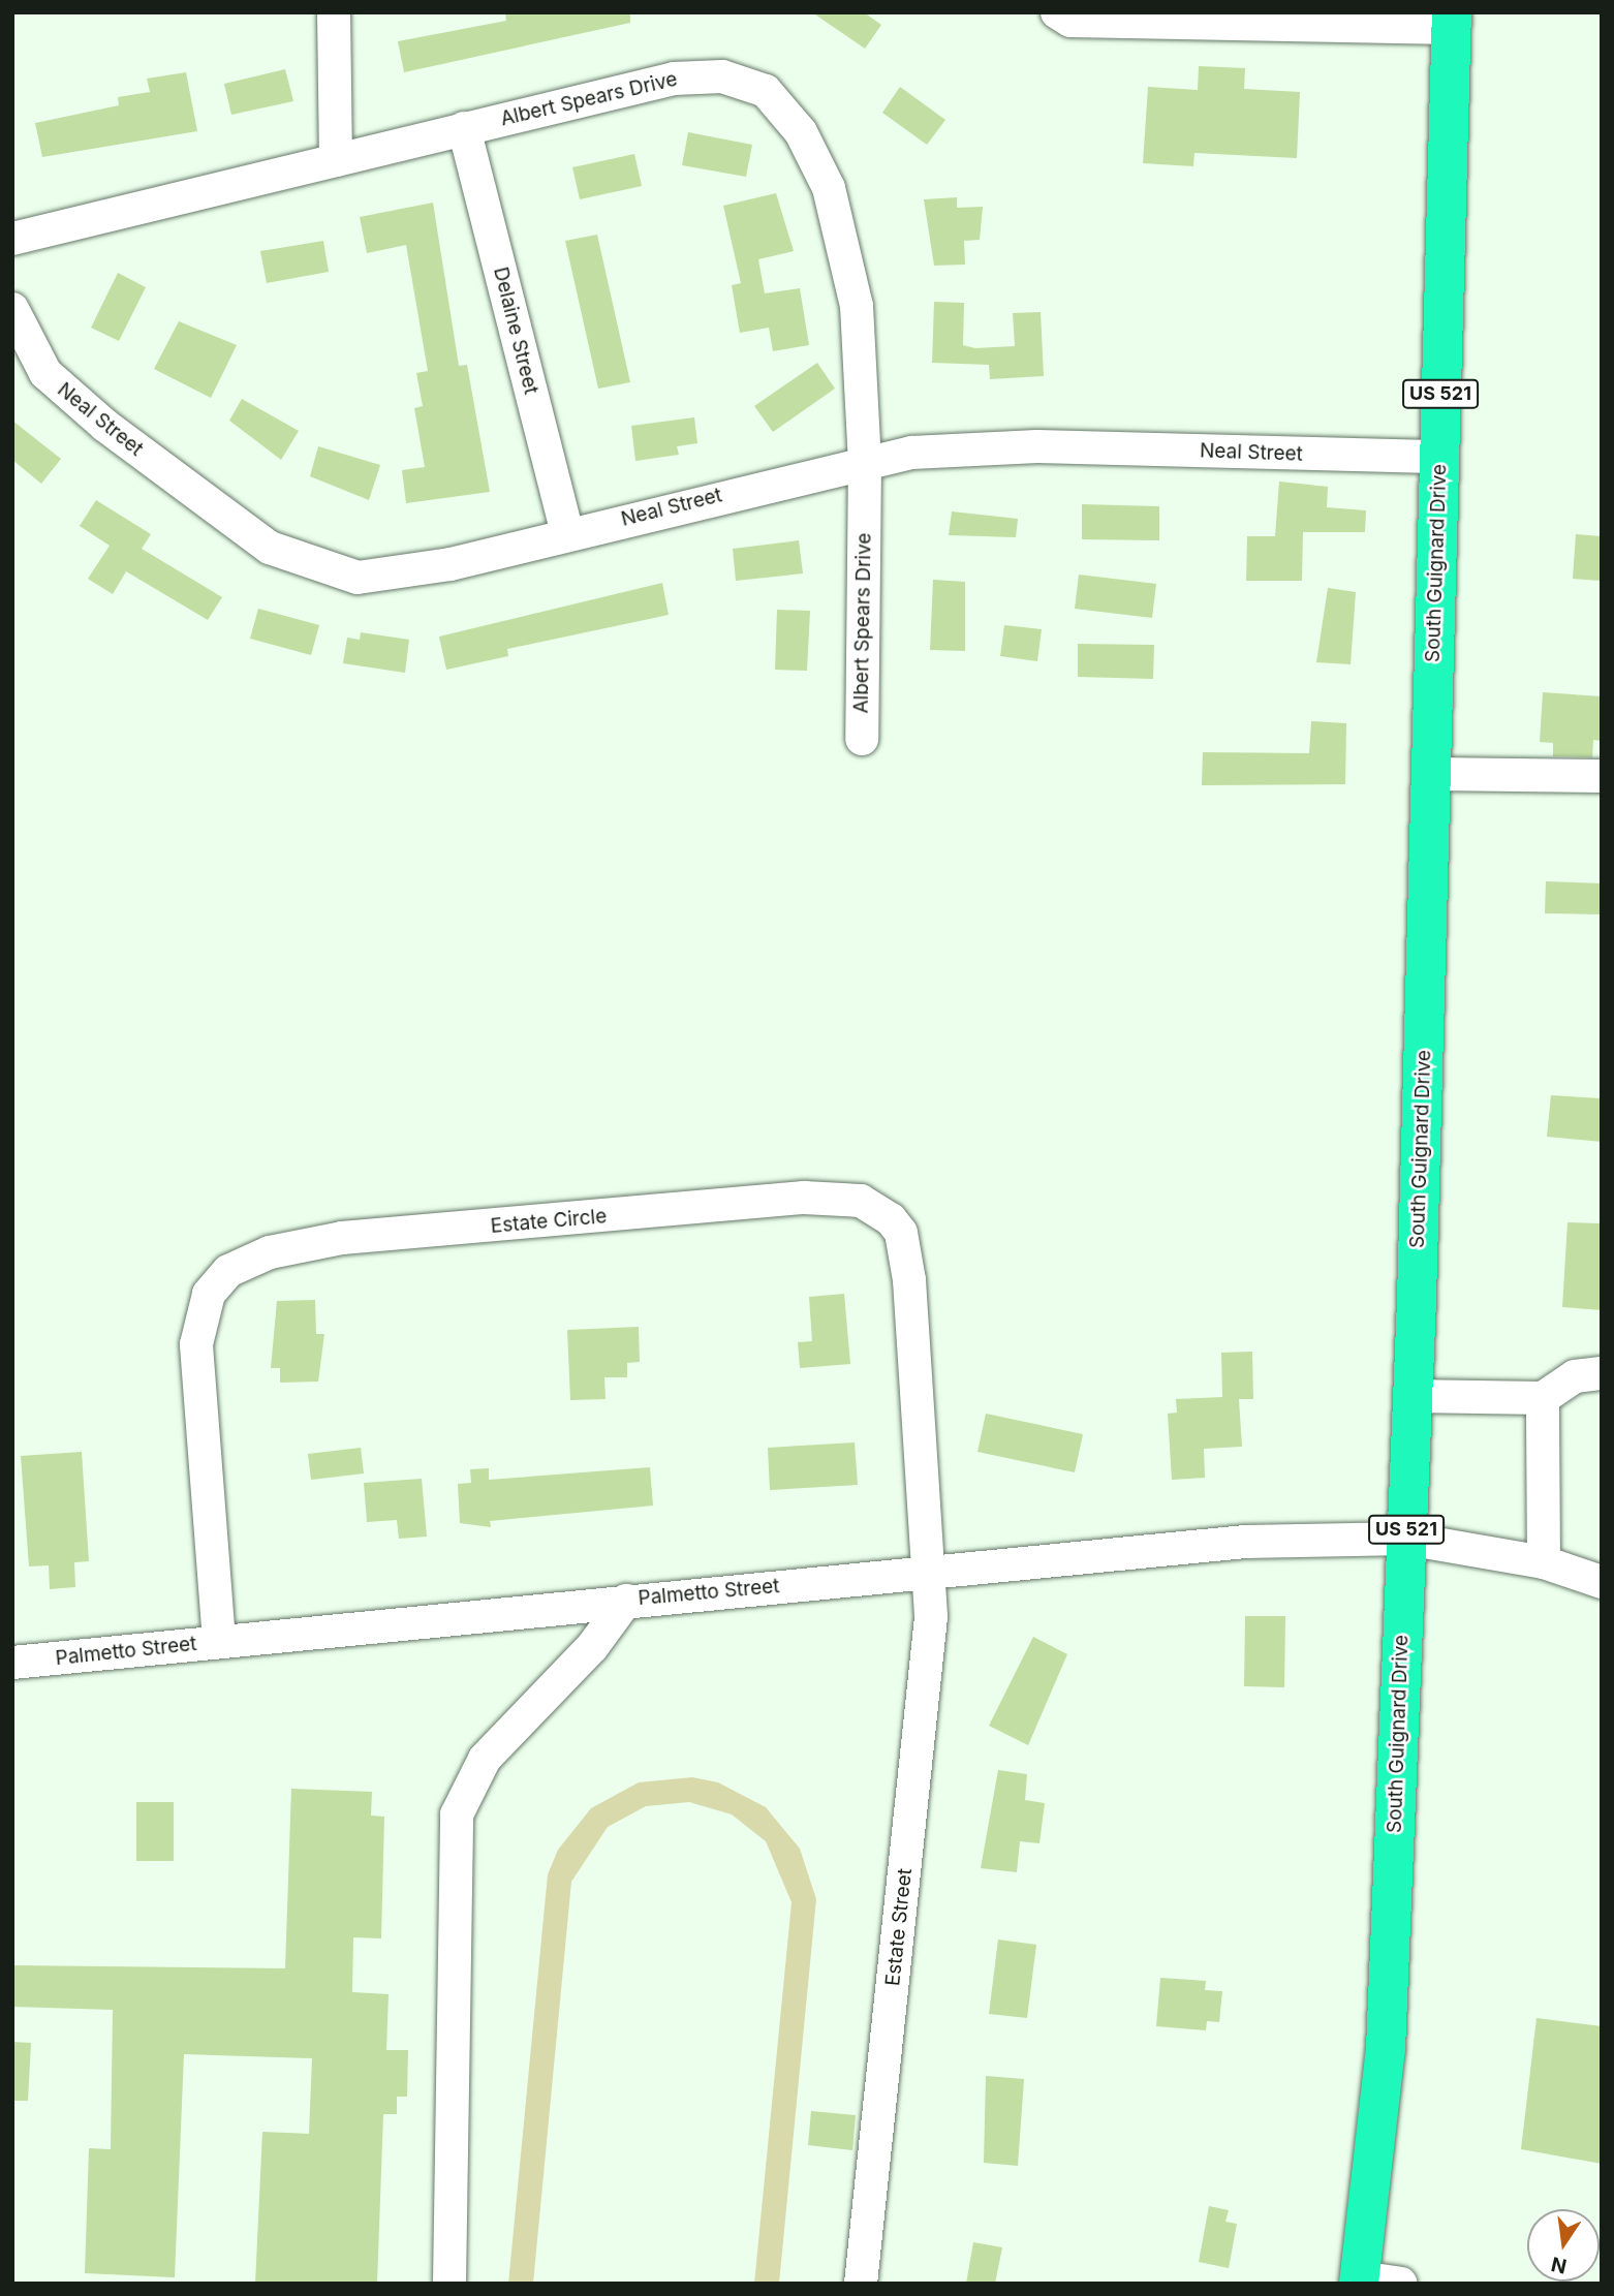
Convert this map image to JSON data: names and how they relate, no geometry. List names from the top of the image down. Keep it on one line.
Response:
{"streets":{"highway":["US 521","South Guignard Drive"],"street":["Albert Spears Drive","Delaine Street","Neal Street","Estate Circle","Palmetto Street","Estate Street"]},"crossings":[["Albert Spears Drive","Delaine Street"],["Albert Spears Drive","Neal Street"],["Delaine Street","Neal Street"],["Neal Street","South Guignard Drive"],["South Guignard Drive","Palmetto Street"],["Estate Circle","Palmetto Street"],["Estate Circle","Estate Street"],["Palmetto Street","Estate Street"]],"north":"bottom"}
